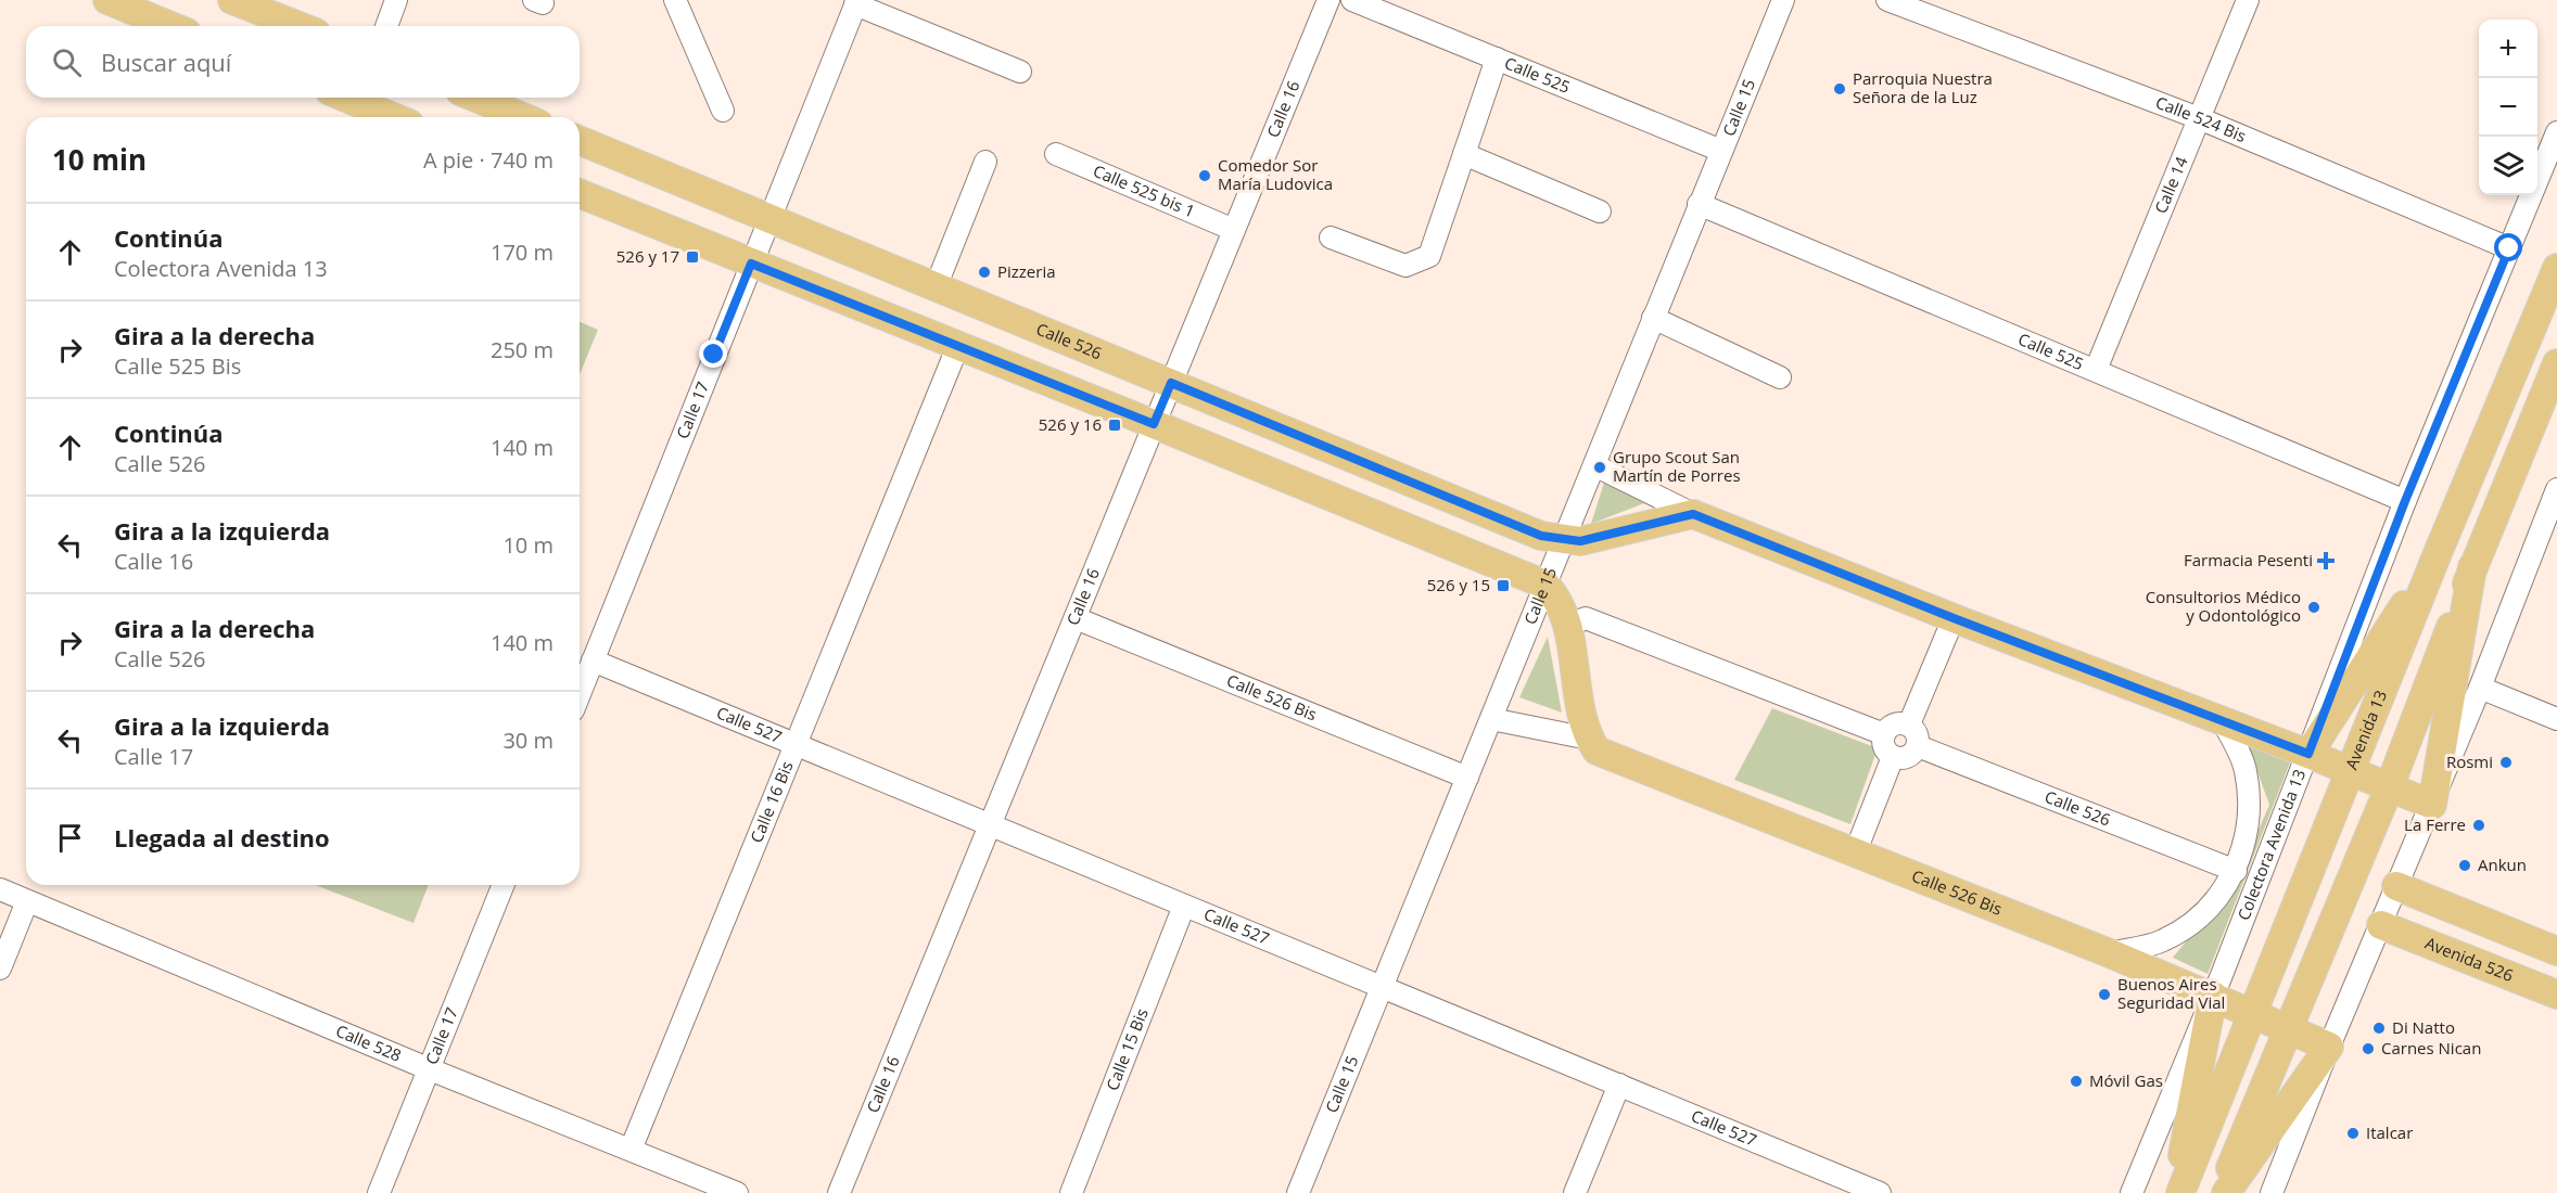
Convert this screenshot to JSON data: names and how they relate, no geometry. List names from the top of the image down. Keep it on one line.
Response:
{"streets":{"main road":["Calle 526","Calle 526 Bis","Avenida 13","Avenida 526"],"street":["Calle 525","Calle 16","Calle 15","Calle 524 Bis","Calle 14","Calle 525 bis 1","Calle 17","Calle 527","Calle 16 Bis","Colectora Avenida 13","Calle 528","Calle 15 Bis"]},"crossings":[["Calle 525","Calle 15"],["Calle 525","Calle 14"],["Calle 525","Colectora Avenida 13"],["Calle 16","Calle 525 bis 1"],["Calle 16","Calle 526"],["Calle 16","Calle 526 Bis"],["Calle 16","Calle 527"],["Calle 15","Calle 526"],["Calle 15","Calle 526 Bis"],["Calle 15","Calle 527"],["Calle 524 Bis","Calle 14"],["Calle 524 Bis","Colectora Avenida 13"],["Calle 526","Calle 17"],["Calle 17","Calle 527"],["Calle 17","Calle 528"],["Calle 526 Bis","Avenida 13"],["Calle 526 Bis","Colectora Avenida 13"],["Calle 527","Calle 16 Bis"],["Calle 527","Calle 15 Bis"],["Calle 16 Bis","Calle 528"]],"places":{"other":["Parroquia Nuestra Señora de la Luz","Comedor Sor María Ludovica","Pizzeria","Grupo Scout San Martín de Porres","Consultorios Médico y Odontológico","Rosmi","La Ferre","Ankun","Buenos Aires Seguridad Vial","Di Natto","Carnes Nican","Móvil Gas","Italcar"],"transit":["526 y 17","526 y 16","526 y 15"],"health":["Farmacia Pesenti"]},"page":{"map_buttons":["+","−"],"search":"Buscar aquí","heading":["10 min","A pie · 740 m"],"list":[["Continúa","Colectora Avenida 13","170 m"],["Gira a la derecha","Calle 525 Bis","250 m"],["Continúa","Calle 526","140 m"],["Gira a la izquierda","Calle 16","10 m"],["Gira a la derecha","Calle 526","140 m"],["Gira a la izquierda","Calle 17","30 m"],"Llegada al destino"]}}
